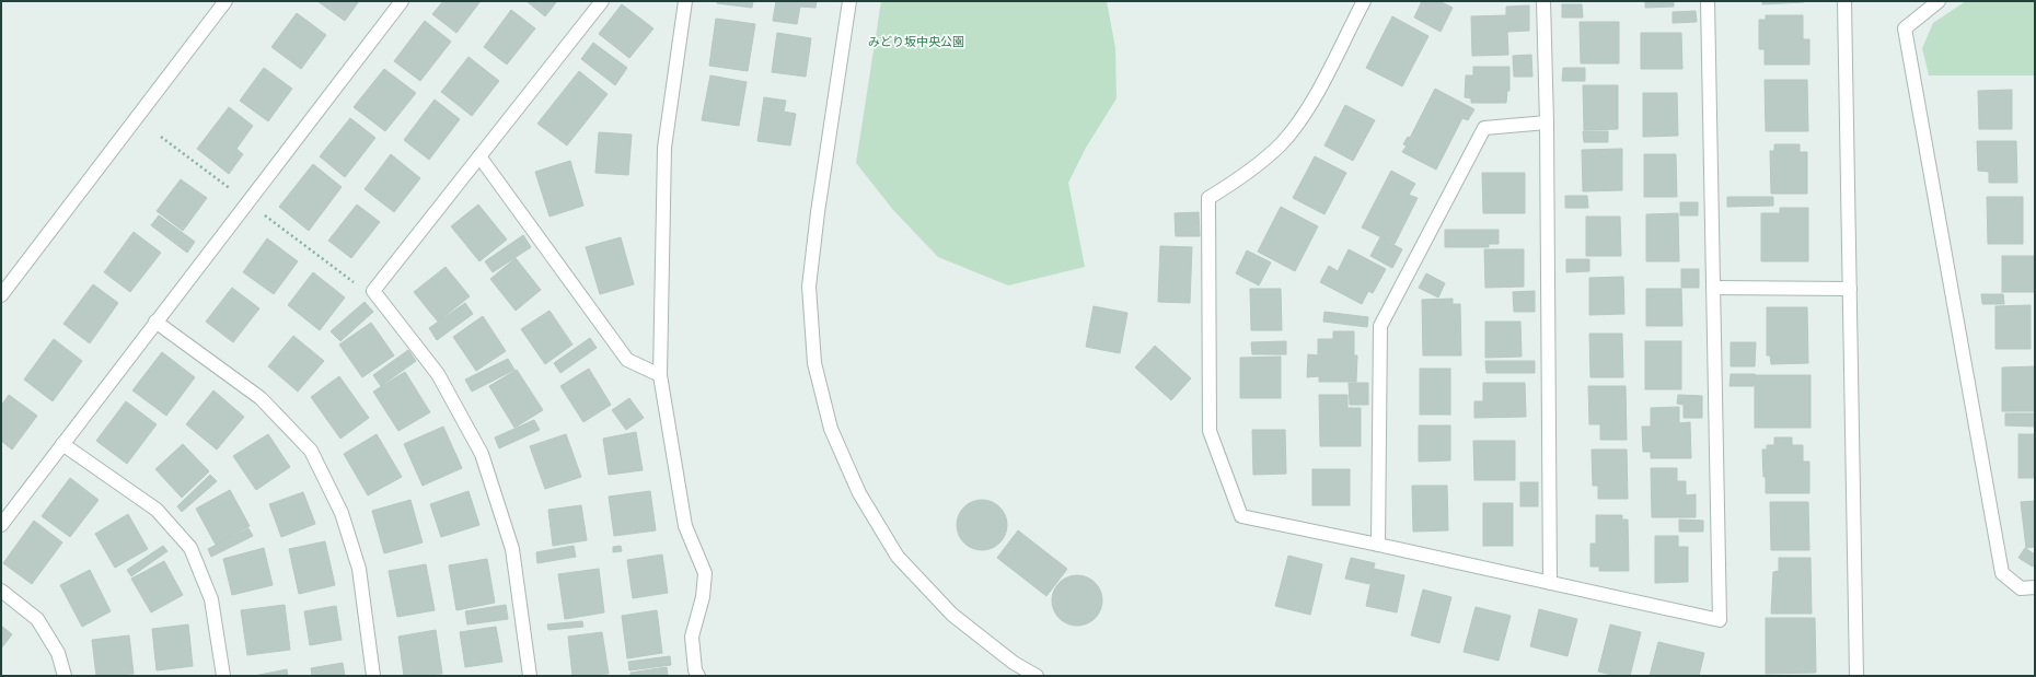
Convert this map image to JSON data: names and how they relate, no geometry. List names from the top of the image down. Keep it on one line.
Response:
{"parks":["みどり坂中央公園"]}
